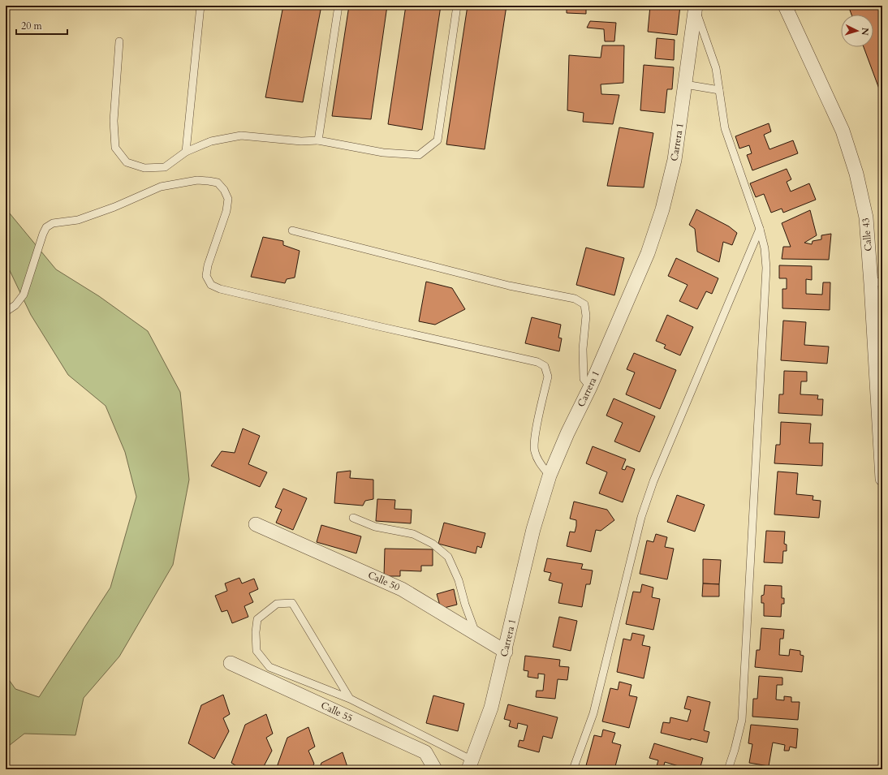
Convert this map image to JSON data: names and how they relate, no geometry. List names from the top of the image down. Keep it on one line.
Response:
{"streets":{"street":["Carrera 1","Calle 43","Calle 50","Calle 55"]},"crossings":[["Carrera 1","Calle 50"]],"scale_bar":"20 m","north":"right"}
